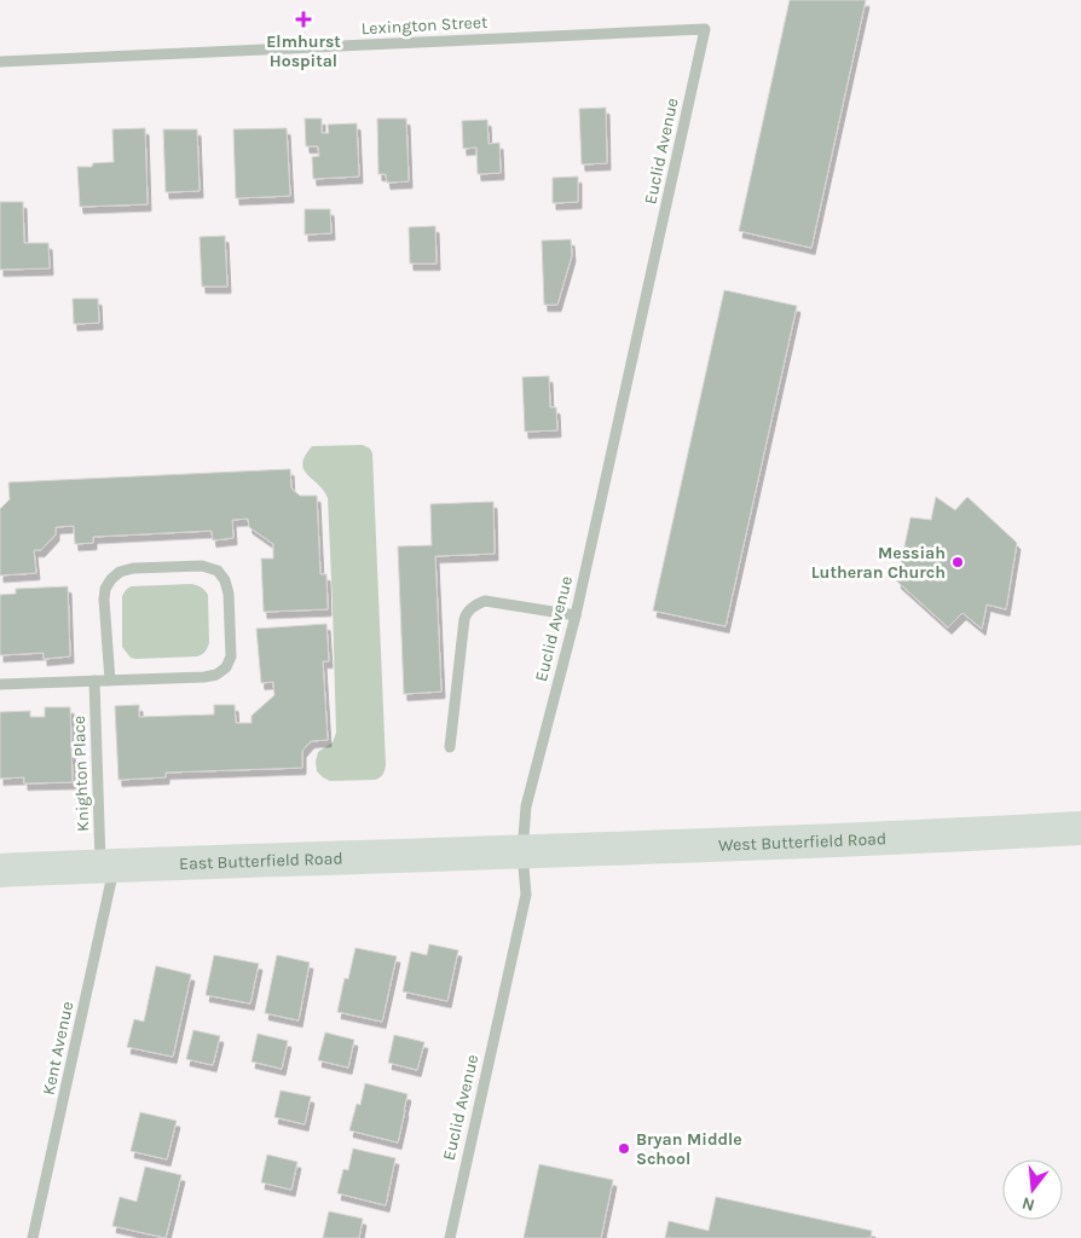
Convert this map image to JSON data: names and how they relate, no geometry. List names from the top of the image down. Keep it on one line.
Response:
{"streets":{"main road":["West Butterfield Road","East Butterfield Road"],"street":["Lexington Street","Euclid Avenue","Knighton Place","Kent Avenue"]},"crossings":[["Lexington Street","Euclid Avenue"],["Euclid Avenue","West Butterfield Road"],["Euclid Avenue","East Butterfield Road"],["Knighton Place","East Butterfield Road"],["Knighton Place","Kent Avenue"],["West Butterfield Road","East Butterfield Road"],["East Butterfield Road","Kent Avenue"]],"places":{"health":["Elmhurst Hospital"],"other":["Messiah Lutheran Church","Bryan Middle School"]},"north":"bottom"}
